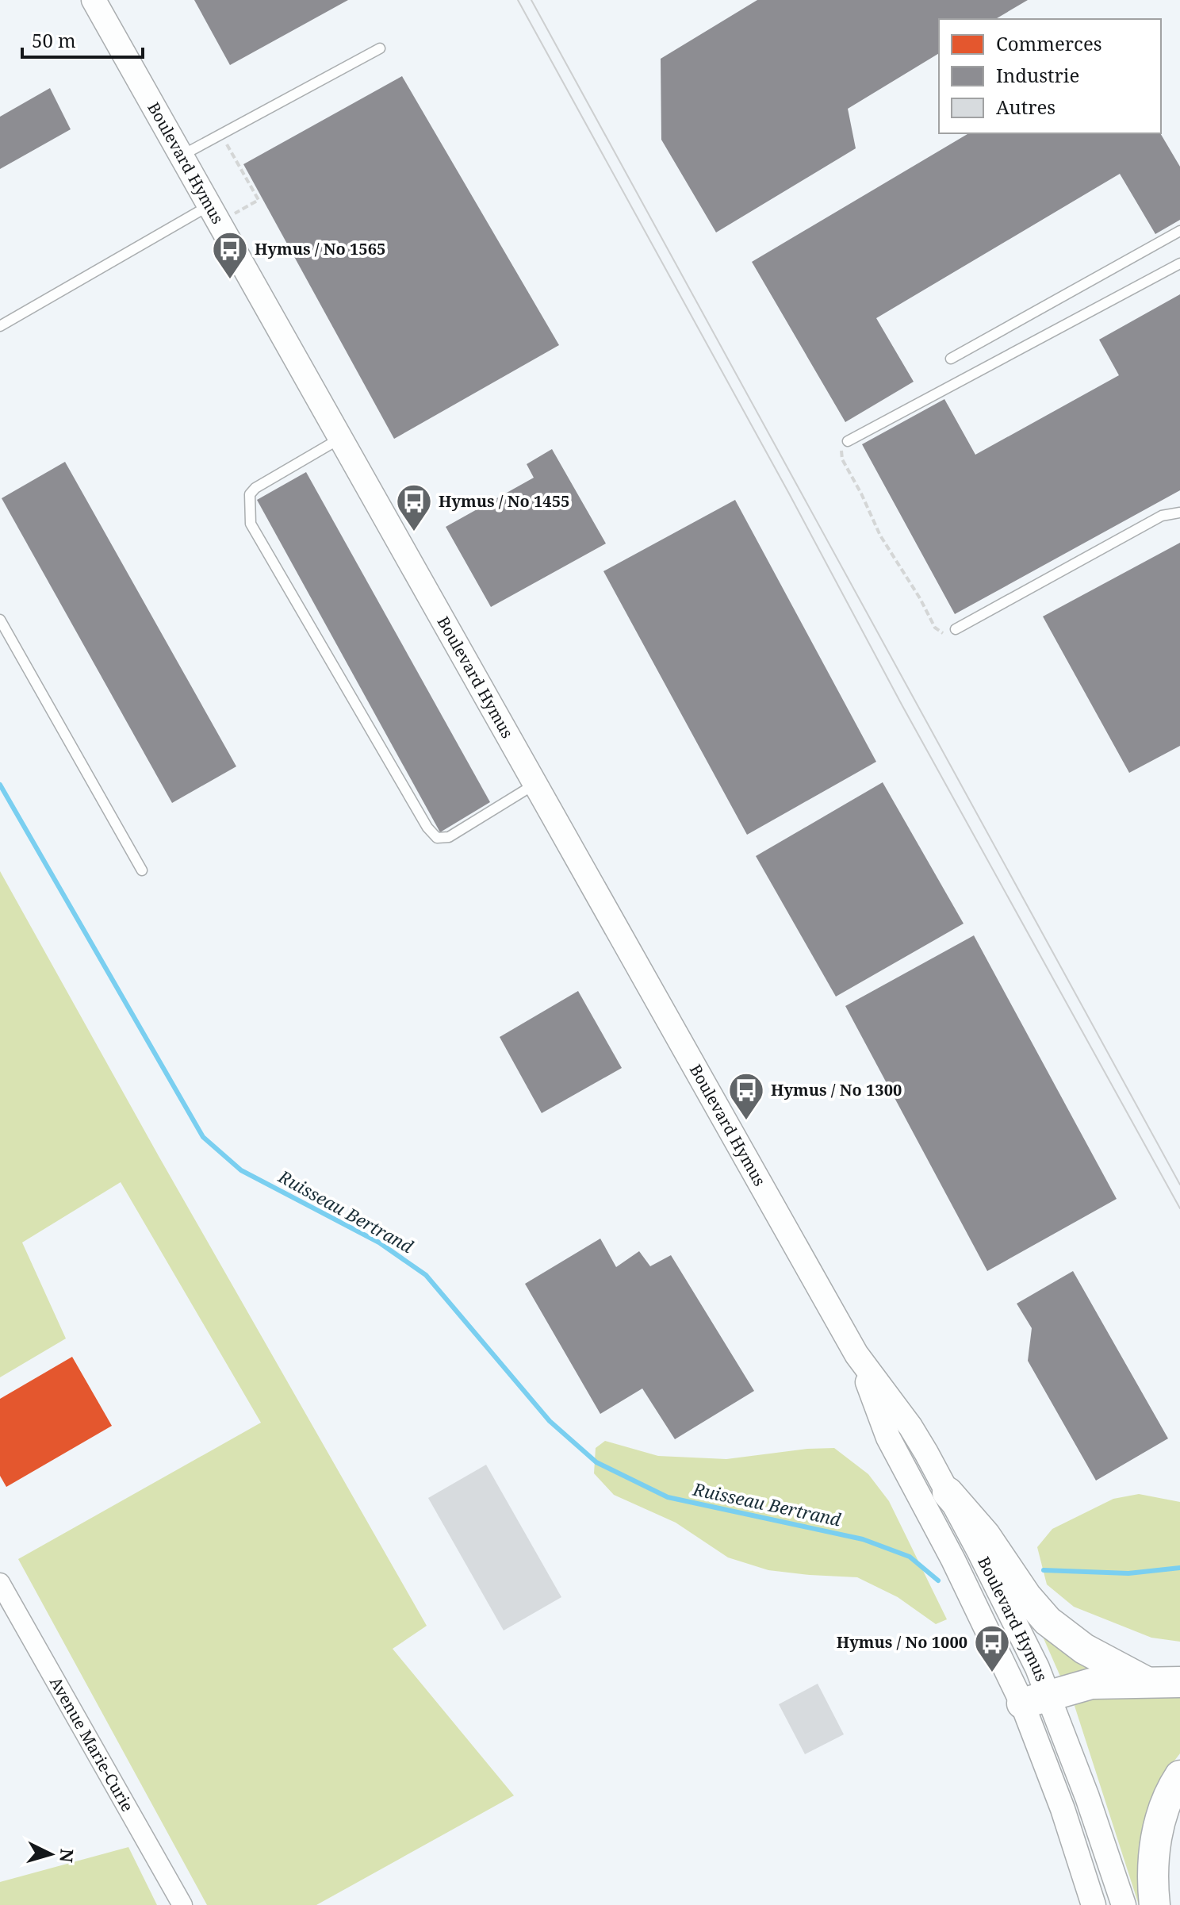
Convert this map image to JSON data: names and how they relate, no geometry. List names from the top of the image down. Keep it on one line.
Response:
{"streets":{"street":["Boulevard Hymus","Avenue Marie-Curie"]},"water":["Ruisseau Bertrand"],"places":{"bus stop":["Hymus / No 1565","Hymus / No 1455","Hymus / No 1300","Hymus / No 1000"]},"legend":["Commerces","Industrie","Autres"],"scale_bar":"50 m","north":"right"}
